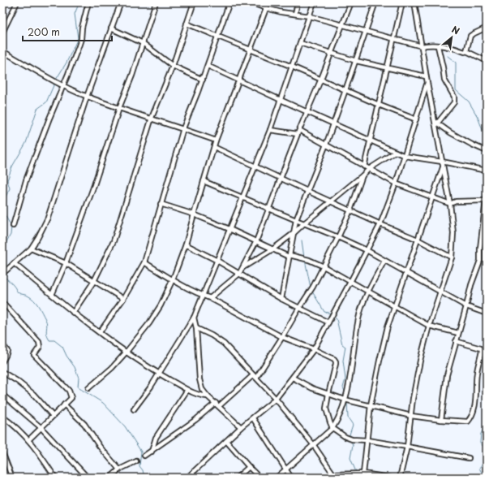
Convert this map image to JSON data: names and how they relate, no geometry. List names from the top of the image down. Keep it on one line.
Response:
{"scale_bar":"200 m","north":"top right"}
